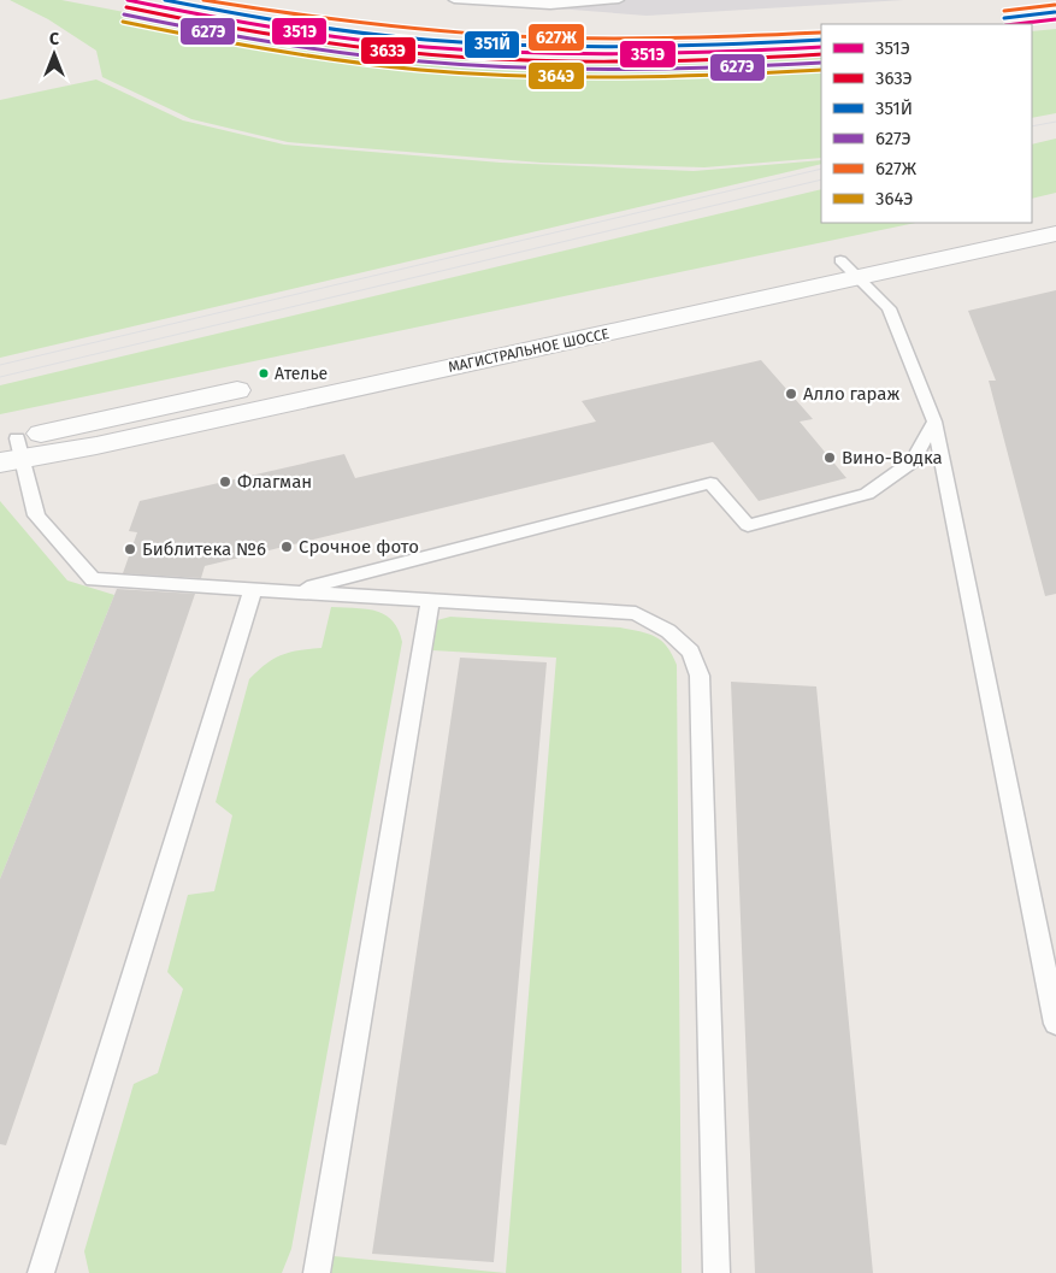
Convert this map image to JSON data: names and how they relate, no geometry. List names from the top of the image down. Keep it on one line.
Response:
{"streets":{"main road":["МАГИСТРАЛЬНОЕ ШОССЕ"]},"places":["Ателье","Алло гараж","Вино-Водка","Флагман","Срочное фото","Библитека №6"],"lines":["transit line 351Э","transit line 351Й","transit line 627Ж","transit line 363Э","transit line 627Э","transit line 364Э"],"legend":["351Э","363Э","351Й","627Э","627Ж","364Э"],"north":"top"}
